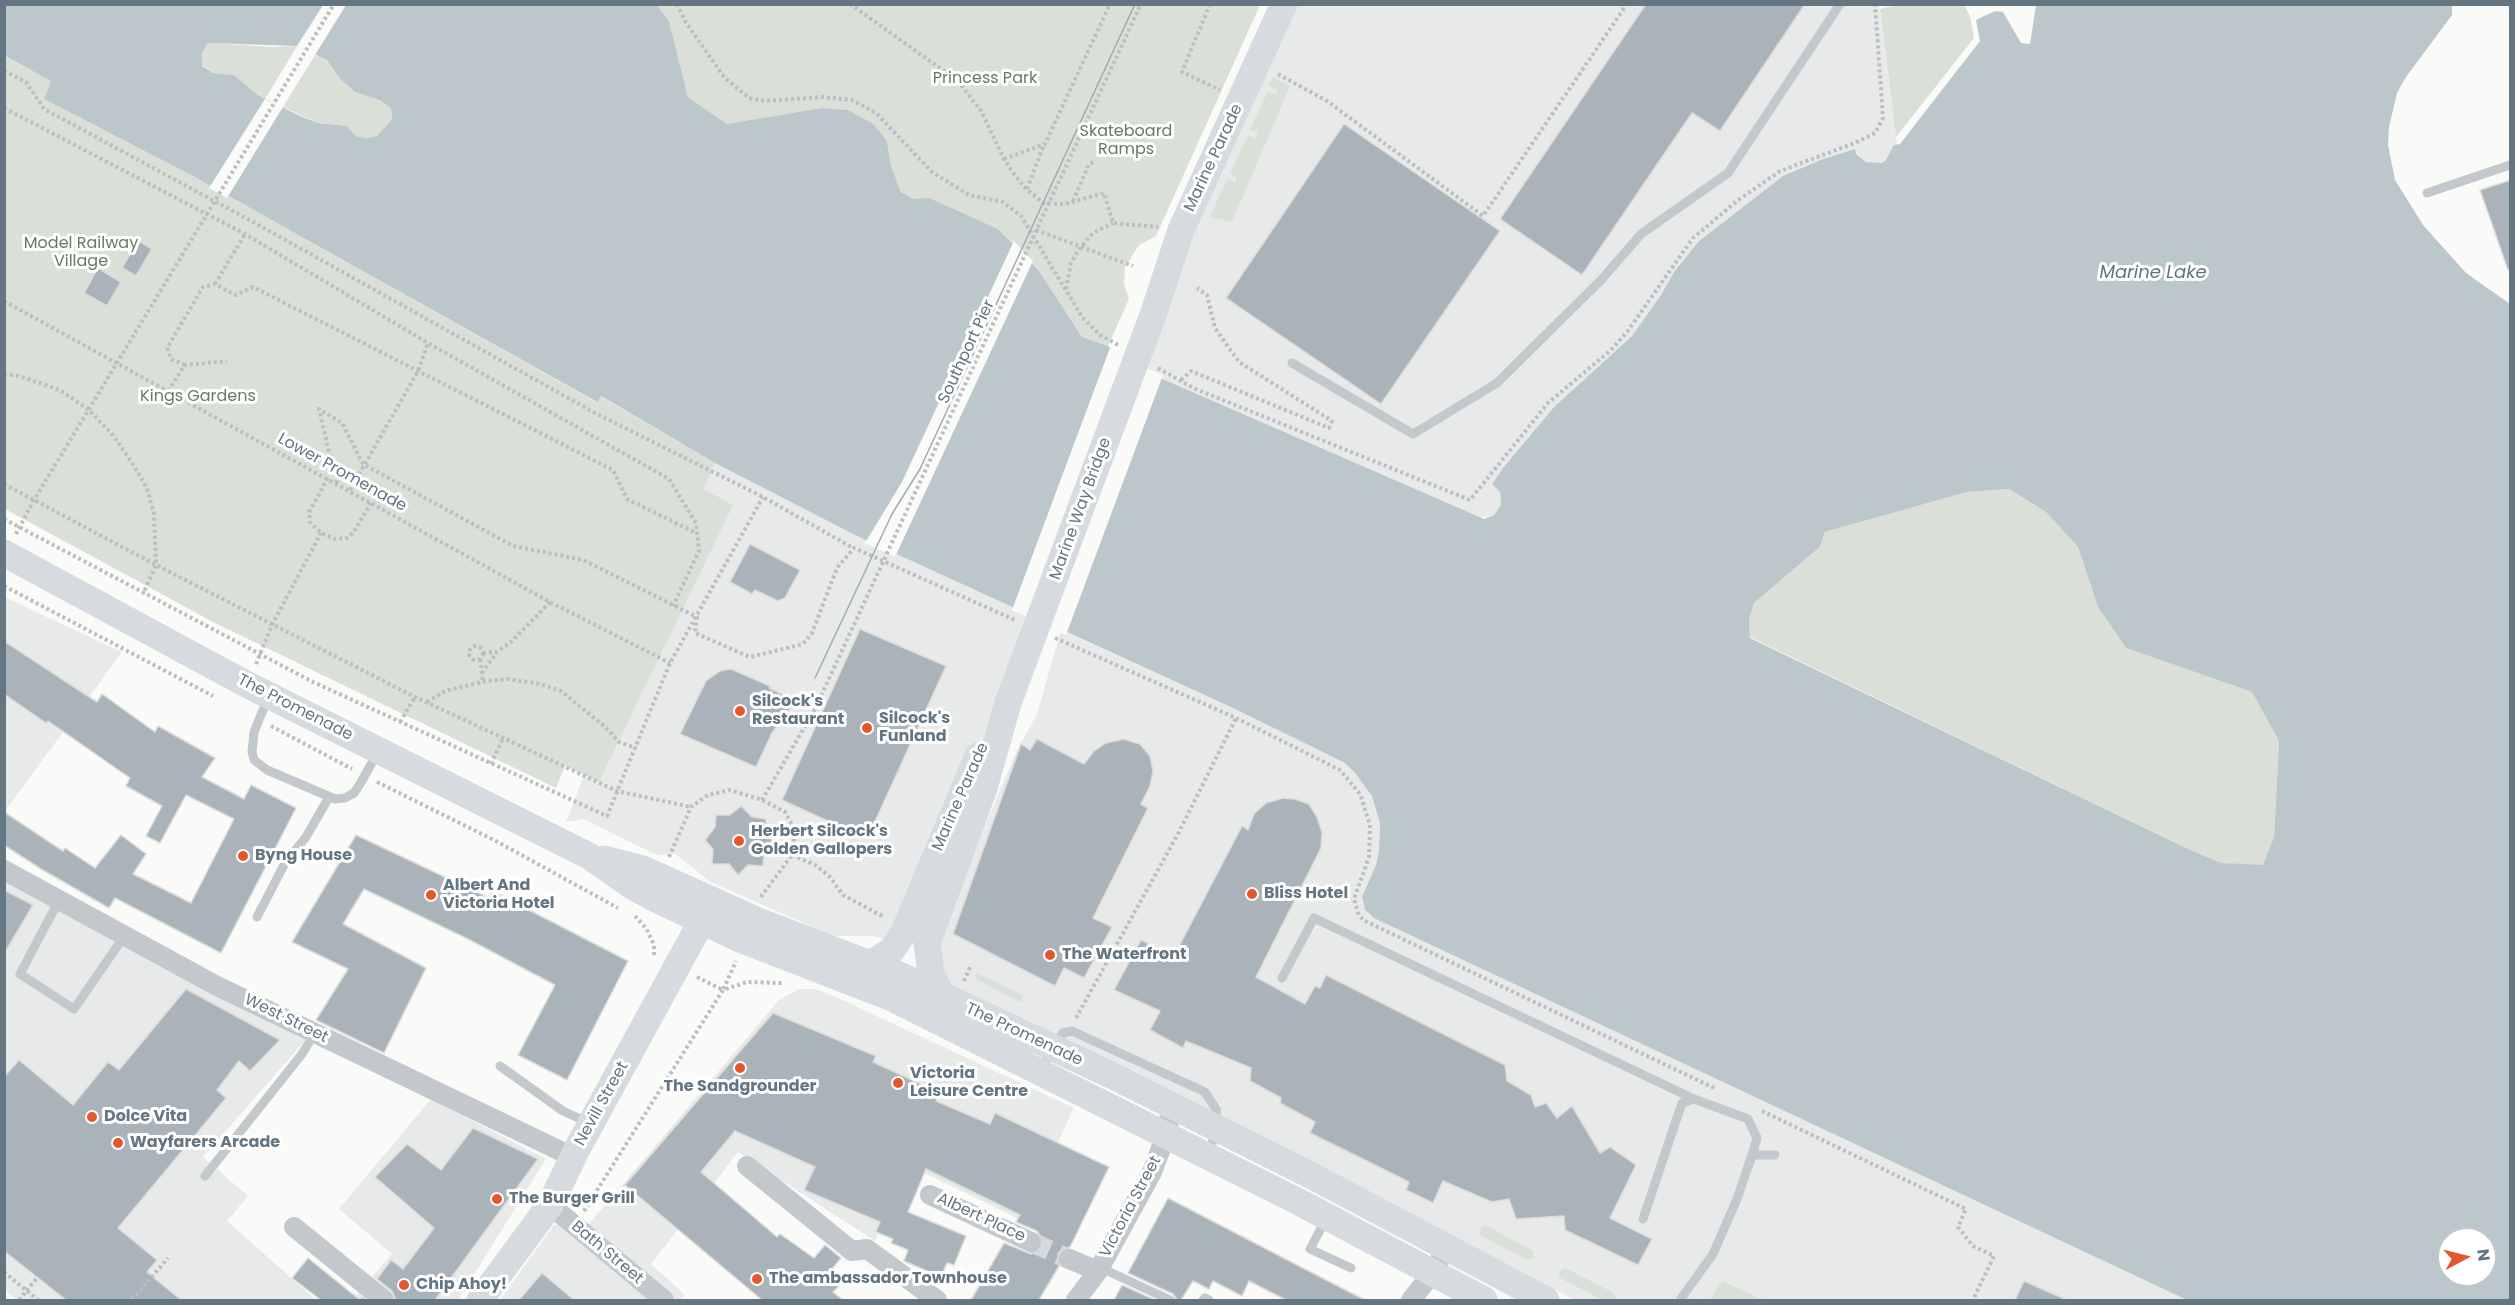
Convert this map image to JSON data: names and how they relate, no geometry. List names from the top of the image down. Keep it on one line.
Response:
{"streets":{"main road":["Marine Parade","Marine Way Bridge","The Promenade","Nevill Street"],"street":["West Street","Victoria Street","Albert Place","Bath Street"],"path":["Southport Pier","Lower Promenade"]},"crossings":[["Marine Parade","Marine Way Bridge"],["Marine Parade","The Promenade"],["The Promenade","Nevill Street"],["The Promenade","Victoria Street"],["West Street","Nevill Street"],["Nevill Street","Bath Street"]],"water":["Marine Lake"],"parks":["Princess Park","Skateboard Ramps","Model Railway Village","Kings Gardens"],"places":["Silcock's Restaurant","Silcock's Funland","Herbert Silcock's Golden Gallopers","Byng House","Bliss Hotel","Albert And Victoria Hotel","The Waterfront","The Sandgrounder","Victoria Leisure Centre","Dolce Vita","Wayfarers Arcade","The Burger Grill","The ambassador Townhouse","Chip Ahoy!"],"north":"right"}
